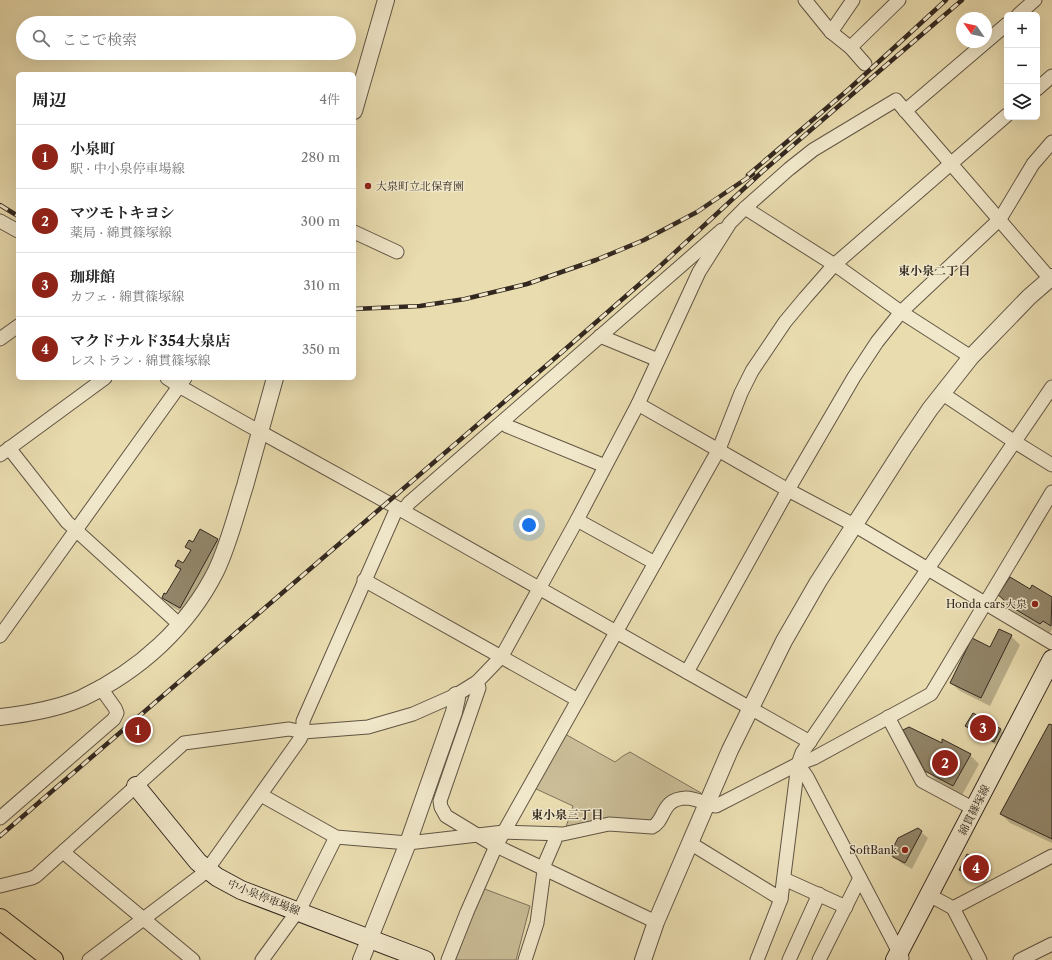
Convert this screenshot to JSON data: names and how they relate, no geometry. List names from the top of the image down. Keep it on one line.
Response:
{"streets":{"main road":["綿貫篠塚線","中小泉停車場線"]},"districts":["東小泉二丁目","東小泉三丁目"],"places":["大泉町立北保育園","Honda cars大泉","SoftBank"],"north":"top left","page":{"map_buttons":["+","−"],"search":"ここで検索","heading":["周辺","4件"],"list":[{"mark":"1","name":"小泉町","note":"駅 · 中小泉停車場線","value":"280 m"},{"mark":"2","name":"マツモトキヨシ","note":"薬局 · 綿貫篠塚線","value":"300 m"},{"mark":"3","name":"珈琲館","note":"カフェ · 綿貫篠塚線","value":"310 m"},{"mark":"4","name":"マクドナルド354大泉店","note":"レストラン · 綿貫篠塚線","value":"350 m"}],"pins":["3","1","2","4"]}}
